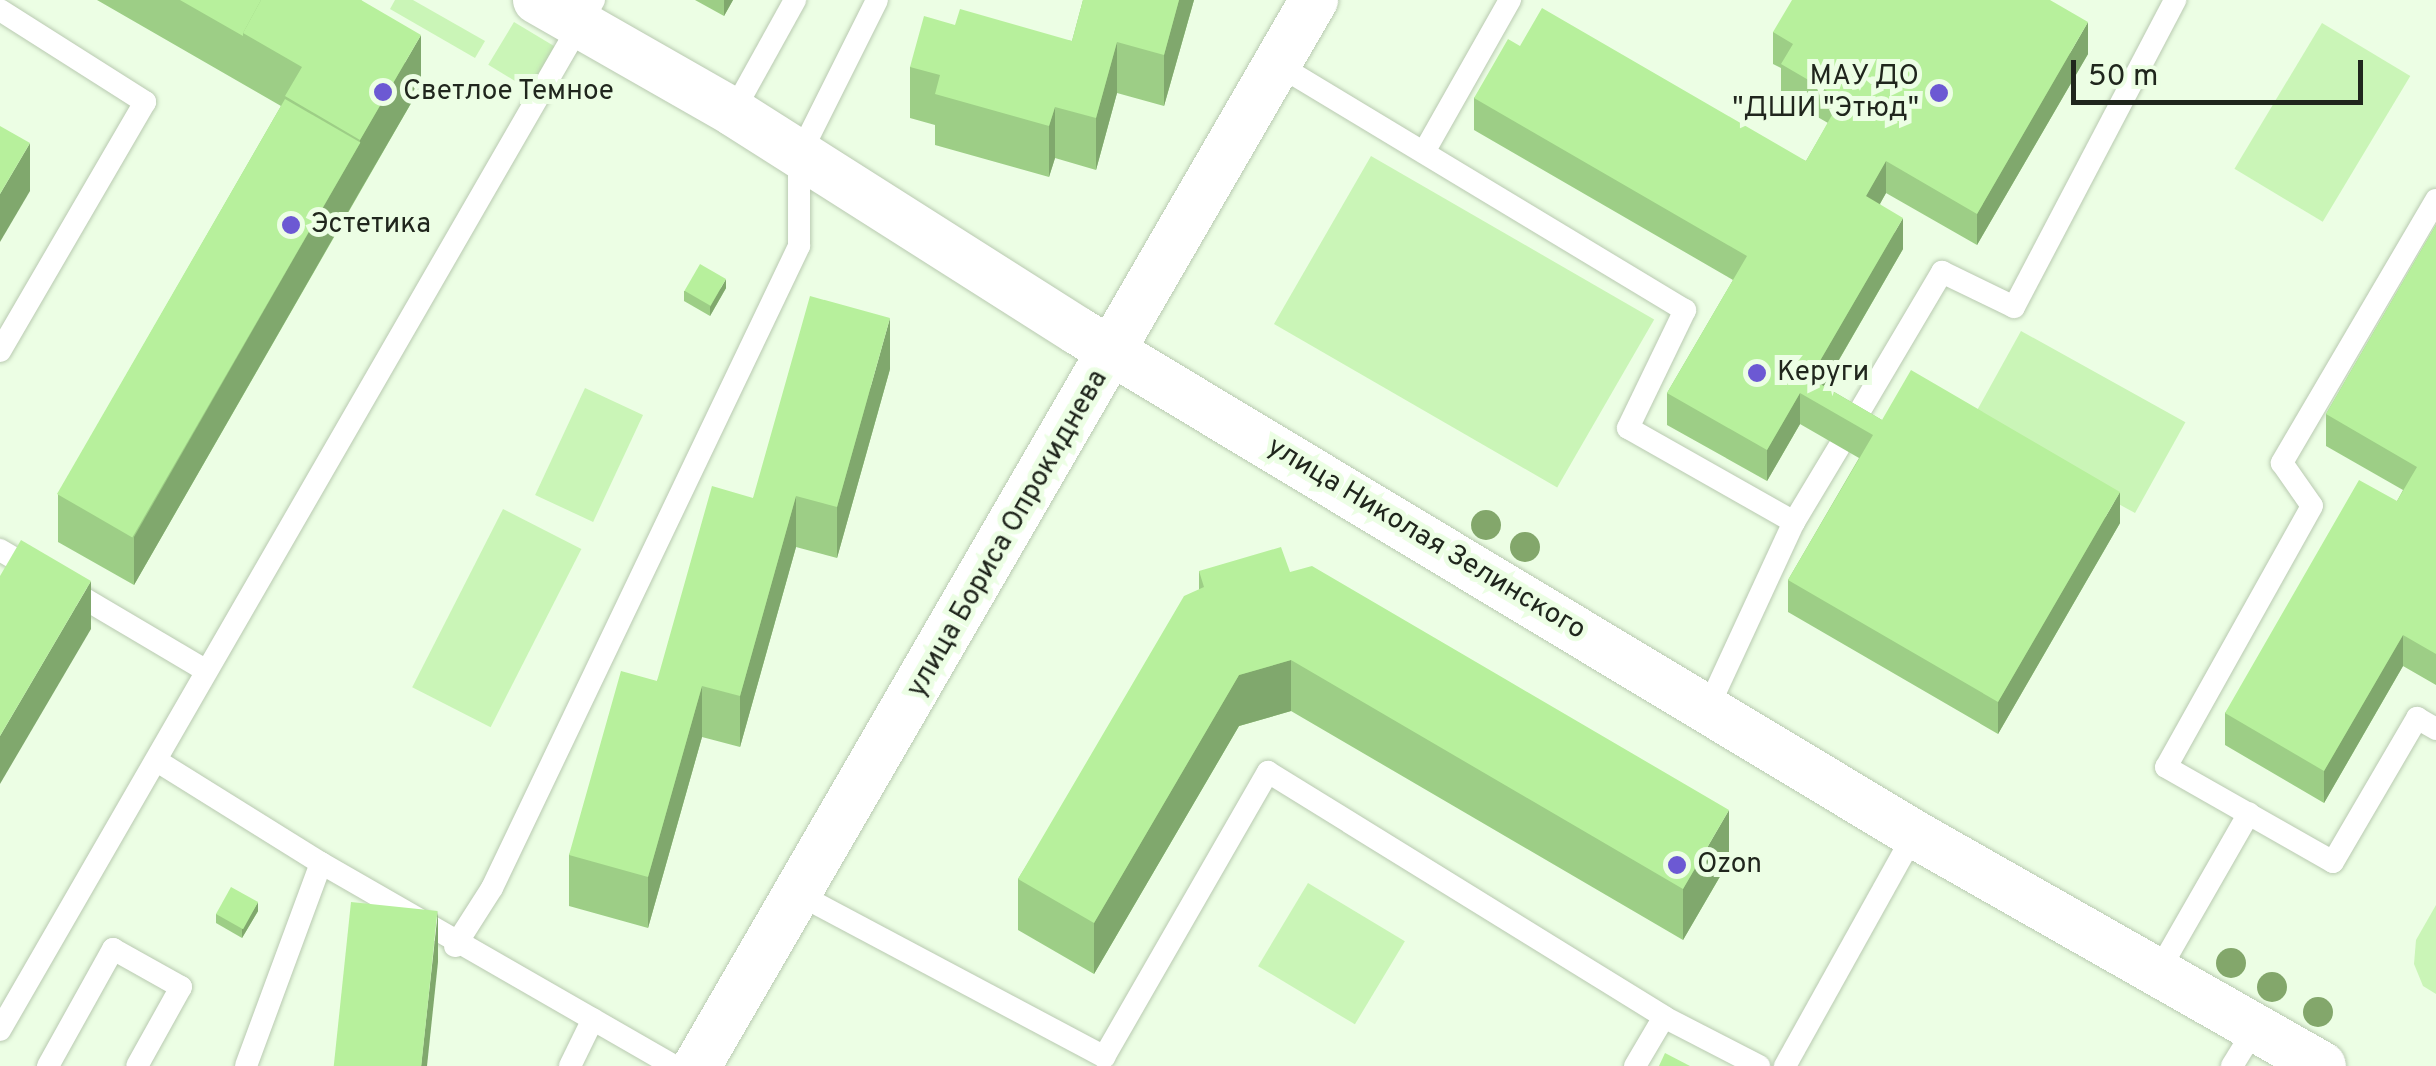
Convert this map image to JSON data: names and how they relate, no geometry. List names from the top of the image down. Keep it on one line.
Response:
{"streets":{"street":["улица Бориса Опрокиднева","улица Николая Зелинского"]},"crossings":[["улица Бориса Опрокиднева","улица Николая Зелинского"]],"places":["Светлое Темное","МАУ ДО \"ДШИ \"Этюд\"","Эстетика","Керуги","Ozon"],"scale_bar":"50 m"}
